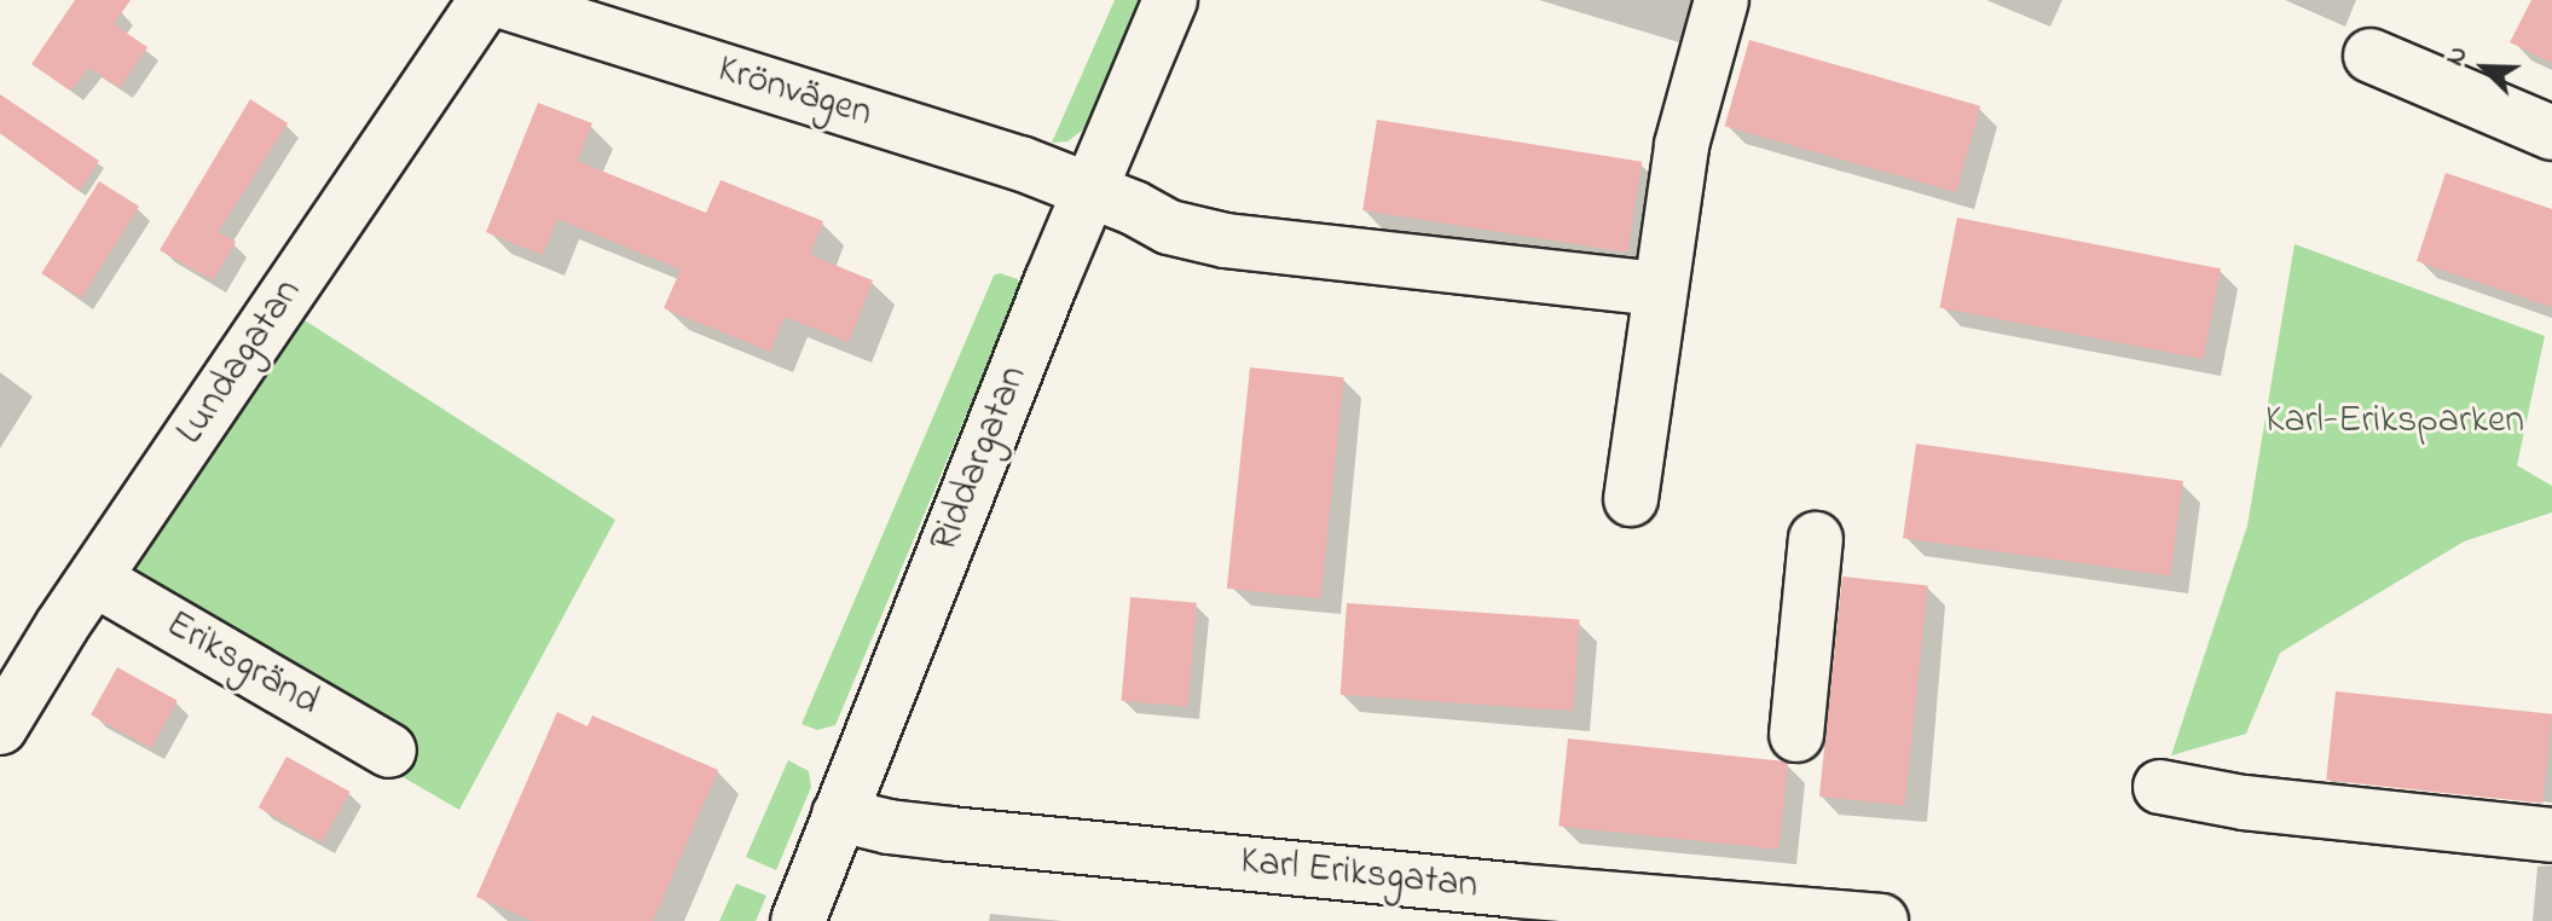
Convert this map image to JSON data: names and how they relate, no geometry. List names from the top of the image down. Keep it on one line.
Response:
{"streets":{"street":["Krönvägen","Lundagatan","Riddargatan","Eriksgränd","Karl Eriksgatan"]},"crossings":[["Krönvägen","Riddargatan"],["Lundagatan","Eriksgränd"],["Riddargatan","Karl Eriksgatan"]],"parks":["Karl-Eriksparken"],"north":"top left"}
